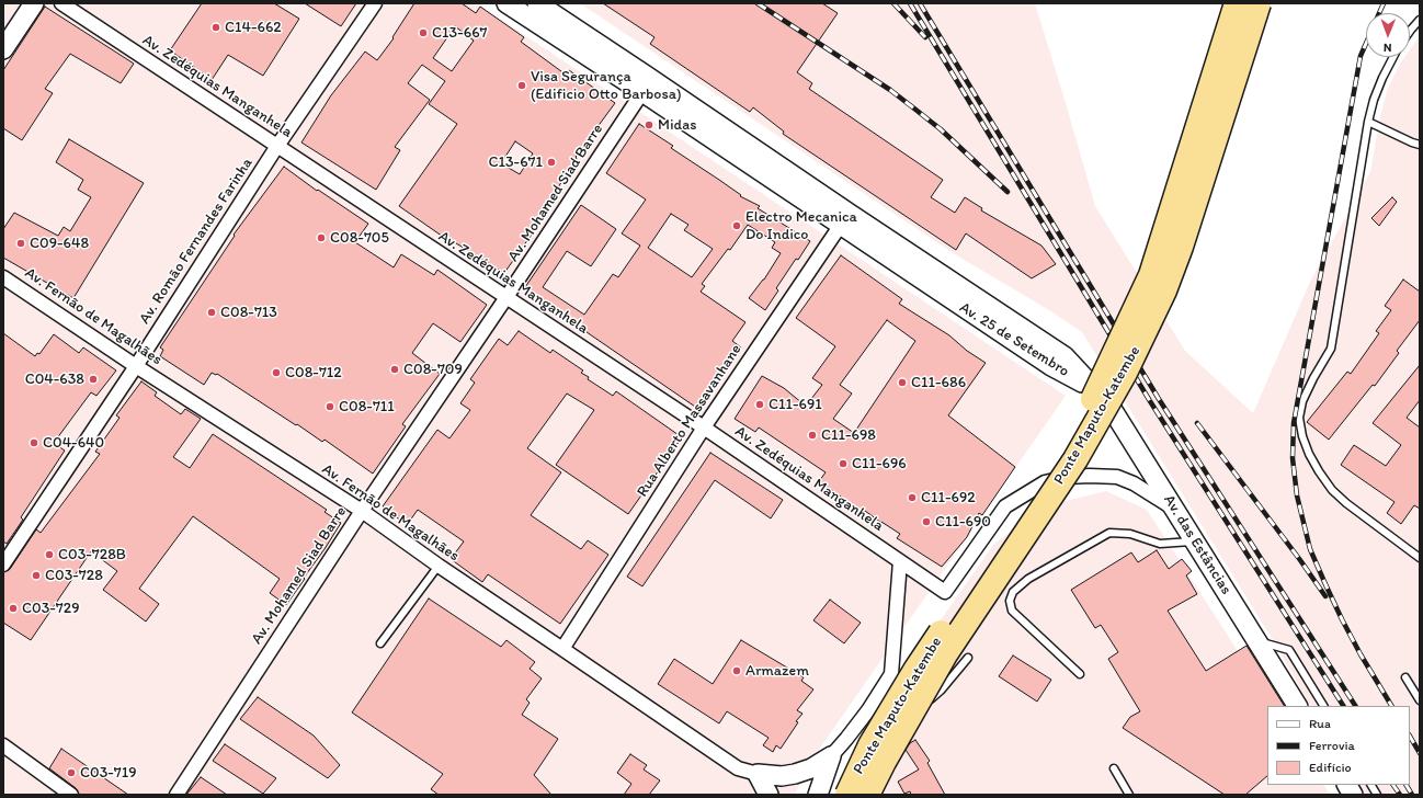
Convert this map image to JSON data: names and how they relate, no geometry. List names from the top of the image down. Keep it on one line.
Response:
{"streets":{"highway":["Ponte Maputo-Katembe"],"main road":["Av. 25 de Setembro","Av. das Estâncias"],"street":["Av. Zedéquias Manganhela","Av. Mohamed Siad Barre","Av. Romão Fernandes Farinha","Av. Fernão de Magalhães","Rua Alberto Massavanhane"]},"crossings":[["Av. Zedéquias Manganhela","Av. Mohamed Siad Barre"],["Av. Zedéquias Manganhela","Av. Romão Fernandes Farinha"],["Av. Zedéquias Manganhela","Rua Alberto Massavanhane"],["Av. Zedéquias Manganhela","Av. das Estâncias"],["Av. Mohamed Siad Barre","Av. Fernão de Magalhães"],["Av. Mohamed Siad Barre","Av. 25 de Setembro"],["Av. Romão Fernandes Farinha","Av. Fernão de Magalhães"],["Av. Fernão de Magalhães","Rua Alberto Massavanhane"],["Av. 25 de Setembro","Rua Alberto Massavanhane"],["Av. 25 de Setembro","Av. das Estâncias"]],"places":["C14-662","C13-667","Visa Segurança (Edificio Otto Barbosa)","Midas","C13-671","Electro Mecanica Do Indico","C08-705","C09-648","C08-713","C08-709","C08-712","C04-638","C11-686","C11-691","C08-711","C11-698","C04-640","C11-696","C11-692","C11-690","C03-728B","C03-728","C03-729","Armazem","C03-719"],"legend":["Rua","Ferrovia","Edifício"],"north":"bottom"}
